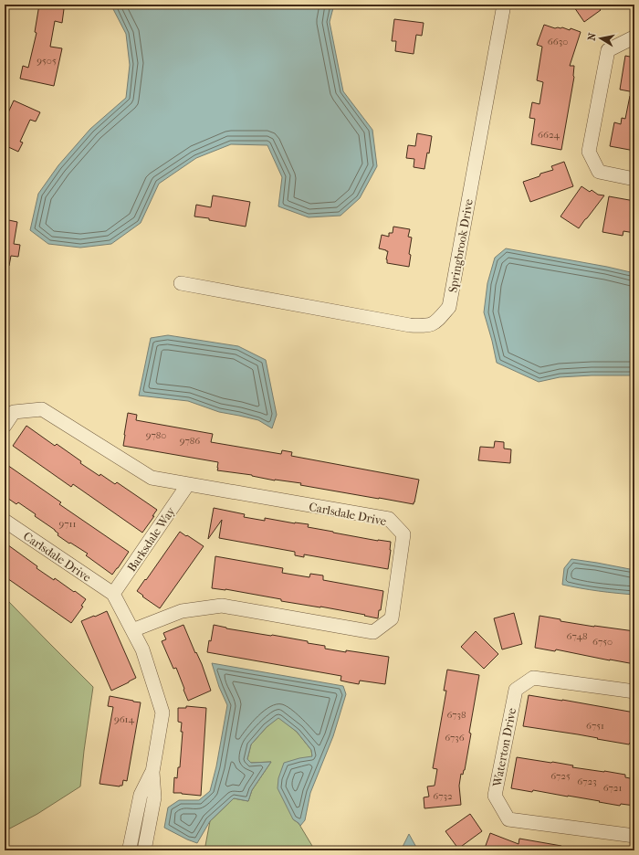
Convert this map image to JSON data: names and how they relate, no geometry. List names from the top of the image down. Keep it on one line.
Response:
{"streets":{"street":["Springbrook Drive","Carlsdale Drive","Barksdale Way","Waterton Drive"]},"crossings":[["Carlsdale Drive","Barksdale Way"]],"house_numbers":["6630","9505","6624","9780","9786","9711","6748","6750","6738","9614","6751","6736","6725","6723","6721","6732"],"north":"left"}
